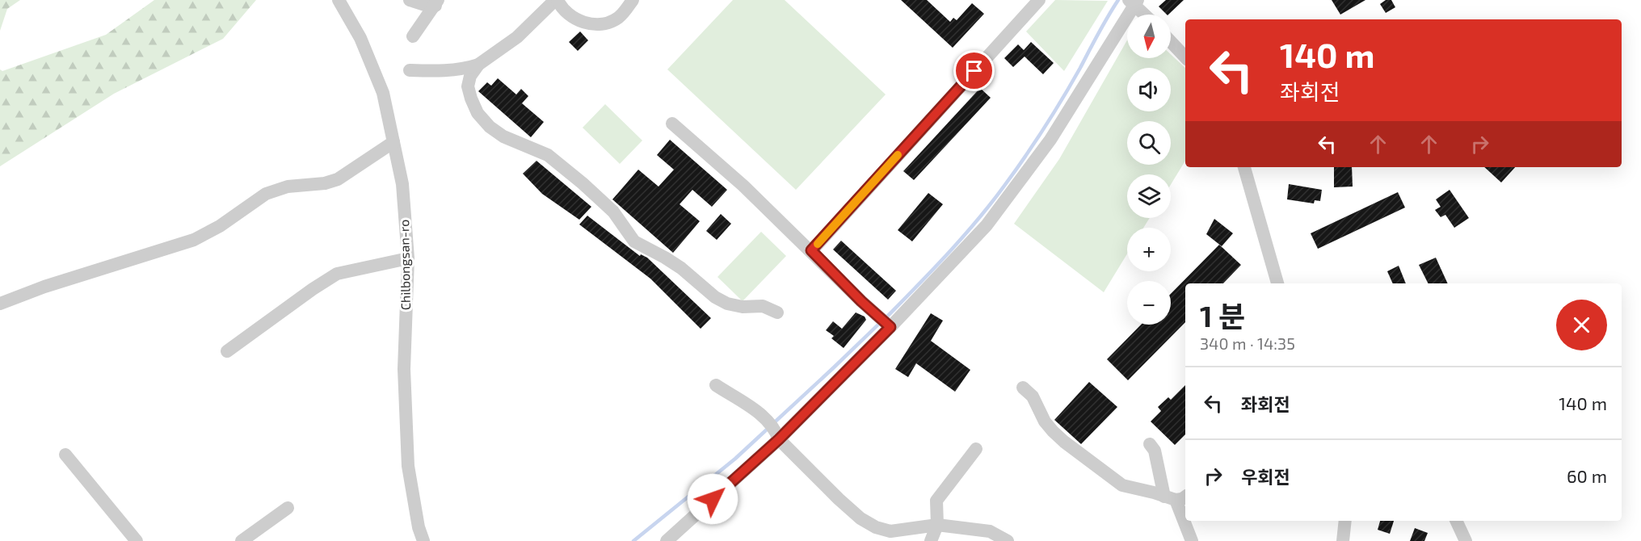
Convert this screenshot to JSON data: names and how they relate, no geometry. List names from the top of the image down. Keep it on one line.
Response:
{"streets":{"street":["Chilbongsan-ro"]},"north":"bottom","page":{"map_buttons":["+","−"],"turn":["140 m","좌회전"],"heading":["1 분","340 m · 14:35"],"list":[{"name":"좌회전","value":"140 m"},{"name":"우회전","value":"60 m"}]}}
